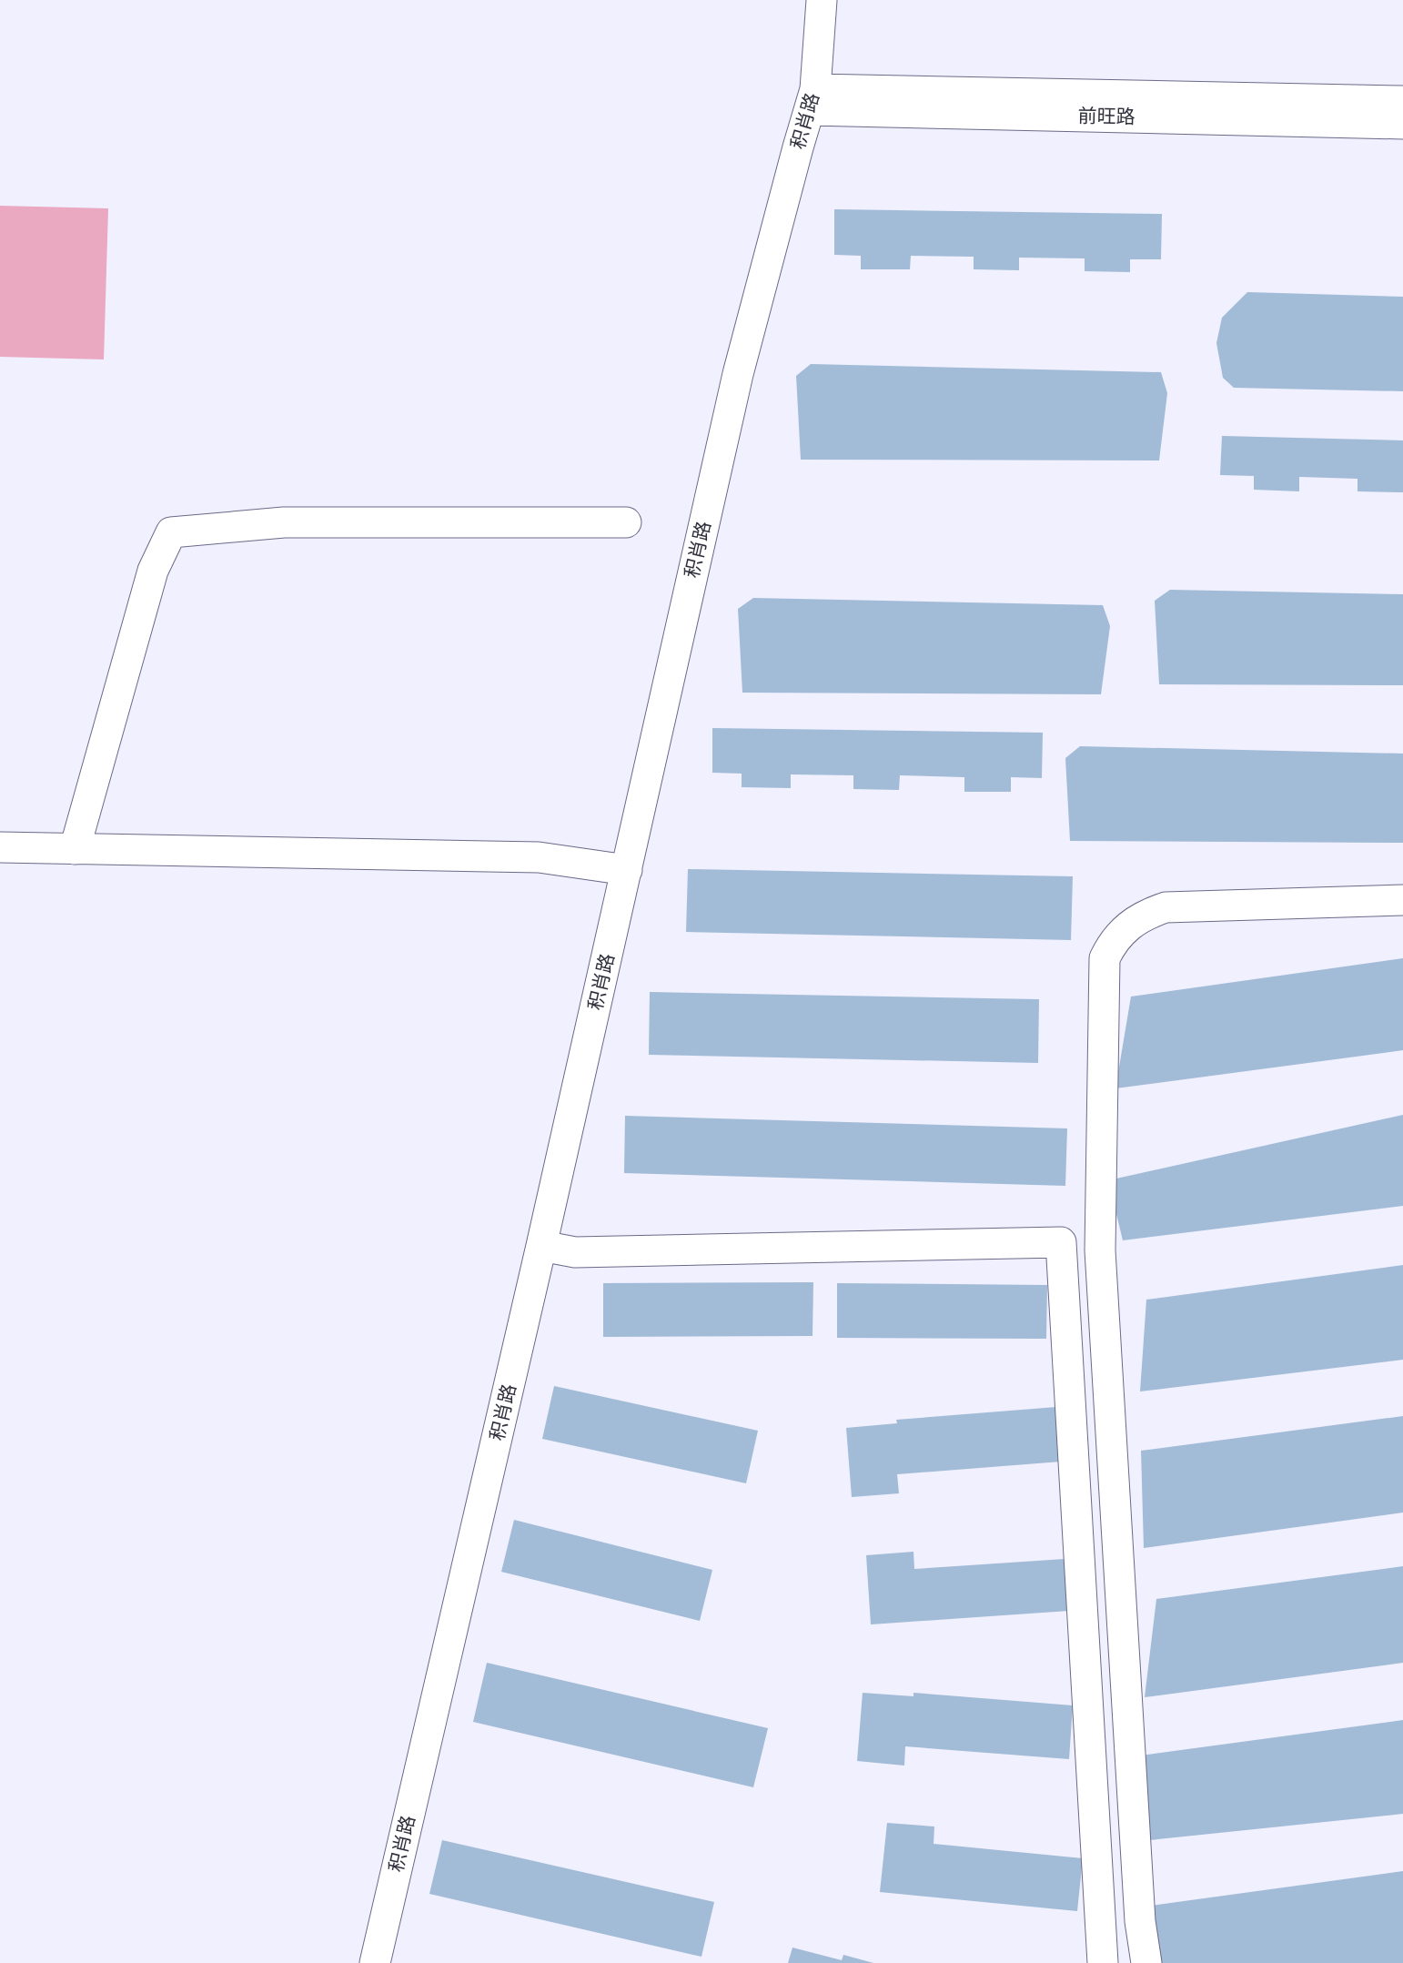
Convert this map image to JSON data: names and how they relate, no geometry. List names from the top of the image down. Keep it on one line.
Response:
{"streets":{"street":["前旺路","积肖路"]},"crossings":[["前旺路","积肖路"]]}
